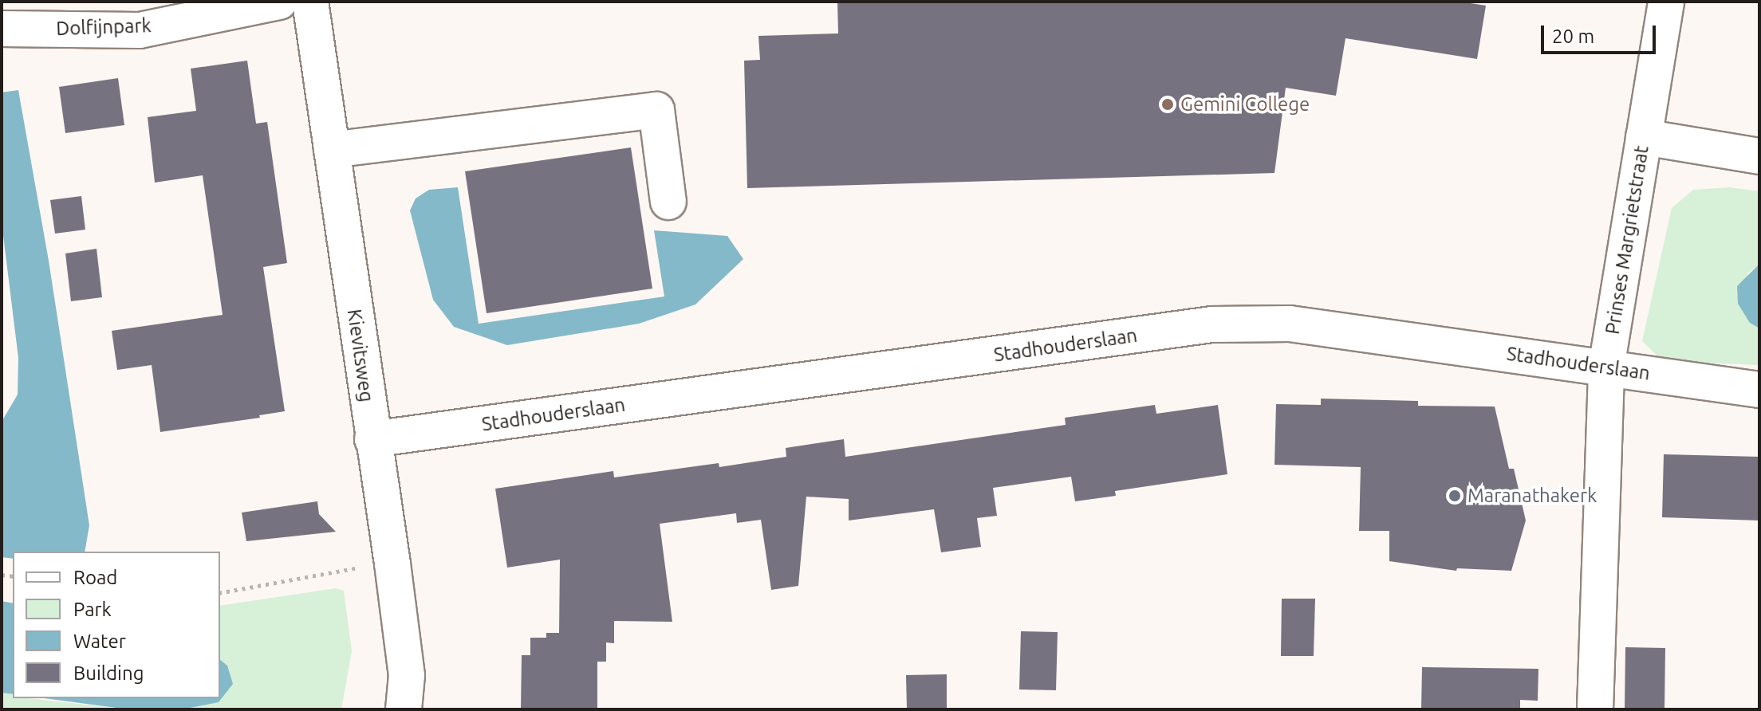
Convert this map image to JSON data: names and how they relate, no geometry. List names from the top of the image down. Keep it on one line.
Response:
{"streets":{"street":["Dolfijnpark","Prinses Margrietstraat","Stadhouderslaan","Kievitsweg"]},"crossings":[["Prinses Margrietstraat","Stadhouderslaan"],["Stadhouderslaan","Kievitsweg"]],"places":["Gemini College","Maranathakerk"],"legend":["Road","Park","Water","Building"],"scale_bar":"20 m"}
